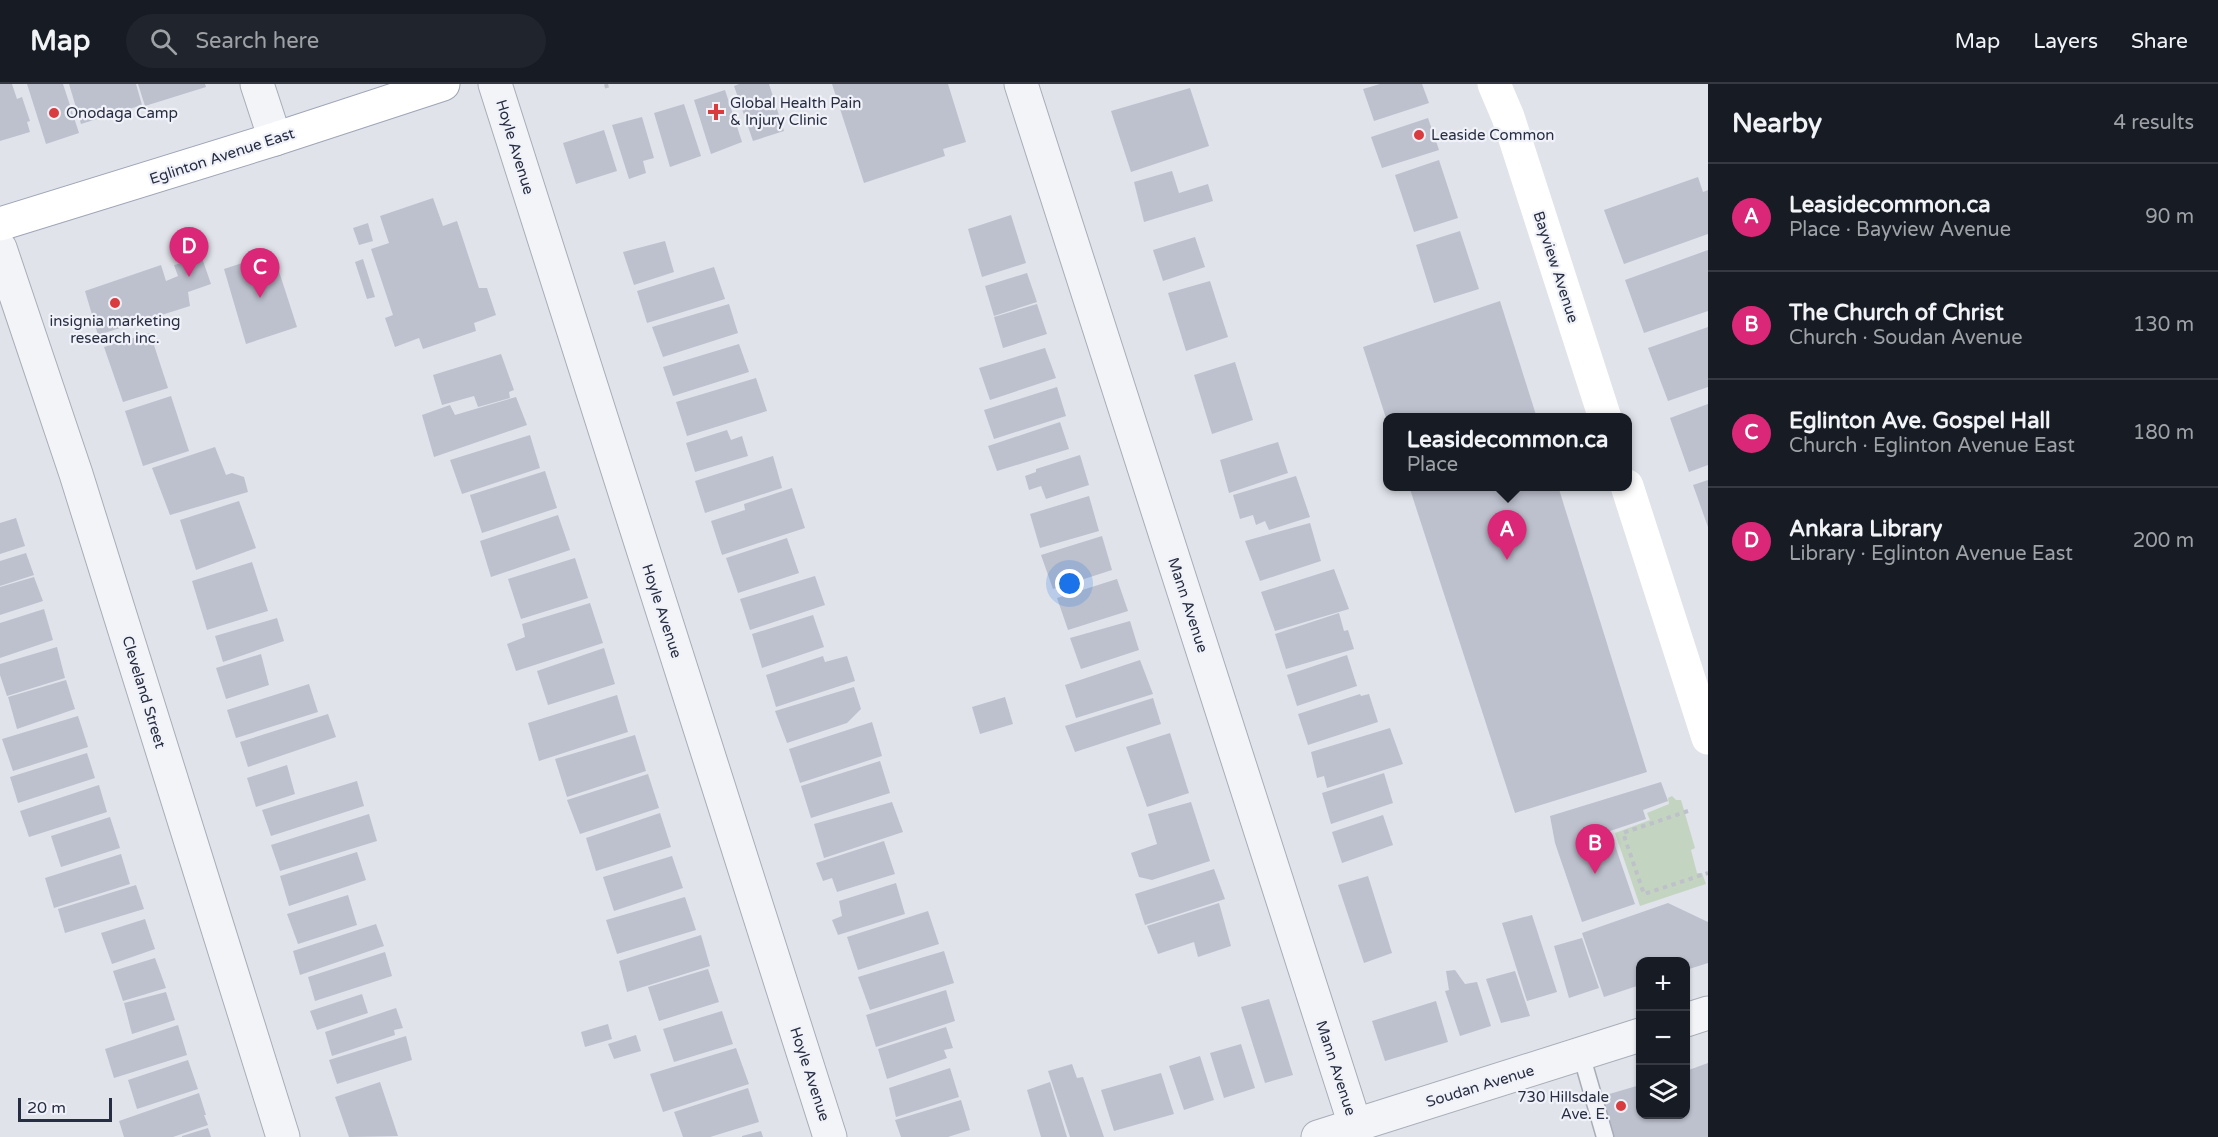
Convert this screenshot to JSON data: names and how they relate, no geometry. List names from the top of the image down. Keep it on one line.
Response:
{"streets":{"main road":["Eglinton Avenue East","Bayview Avenue"],"street":["Hoyle Avenue","Mann Avenue","Cleveland Street","Soudan Avenue"]},"crossings":[["Mann Avenue","Soudan Avenue"]],"places":{"health":["Global Health Pain & Injury Clinic"],"other":["Onodaga Camp","Leaside Common","insignia marketing research inc.","730 Hillsdale Ave. E."]},"scale_bar":"20 m","page":{"header":"Map","search":"Search here","nav":["Map","Layers","Share"],"heading":["Nearby","4 results"],"list":[{"mark":"A","name":"Leasidecommon.ca","note":"Place · Bayview Avenue","value":"90 m"},{"mark":"B","name":"The Church of Christ","note":"Church · Soudan Avenue","value":"130 m"},{"mark":"C","name":"Eglinton Ave. Gospel Hall","note":"Church · Eglinton Avenue East","value":"180 m"},{"mark":"D","name":"Ankara Library","note":"Library · Eglinton Avenue East","value":"200 m"}],"pins":["D","C","A","B"],"popup":["Leasidecommon.ca","Place"],"map_buttons":["+","−"],"scale":"20 m"}}
